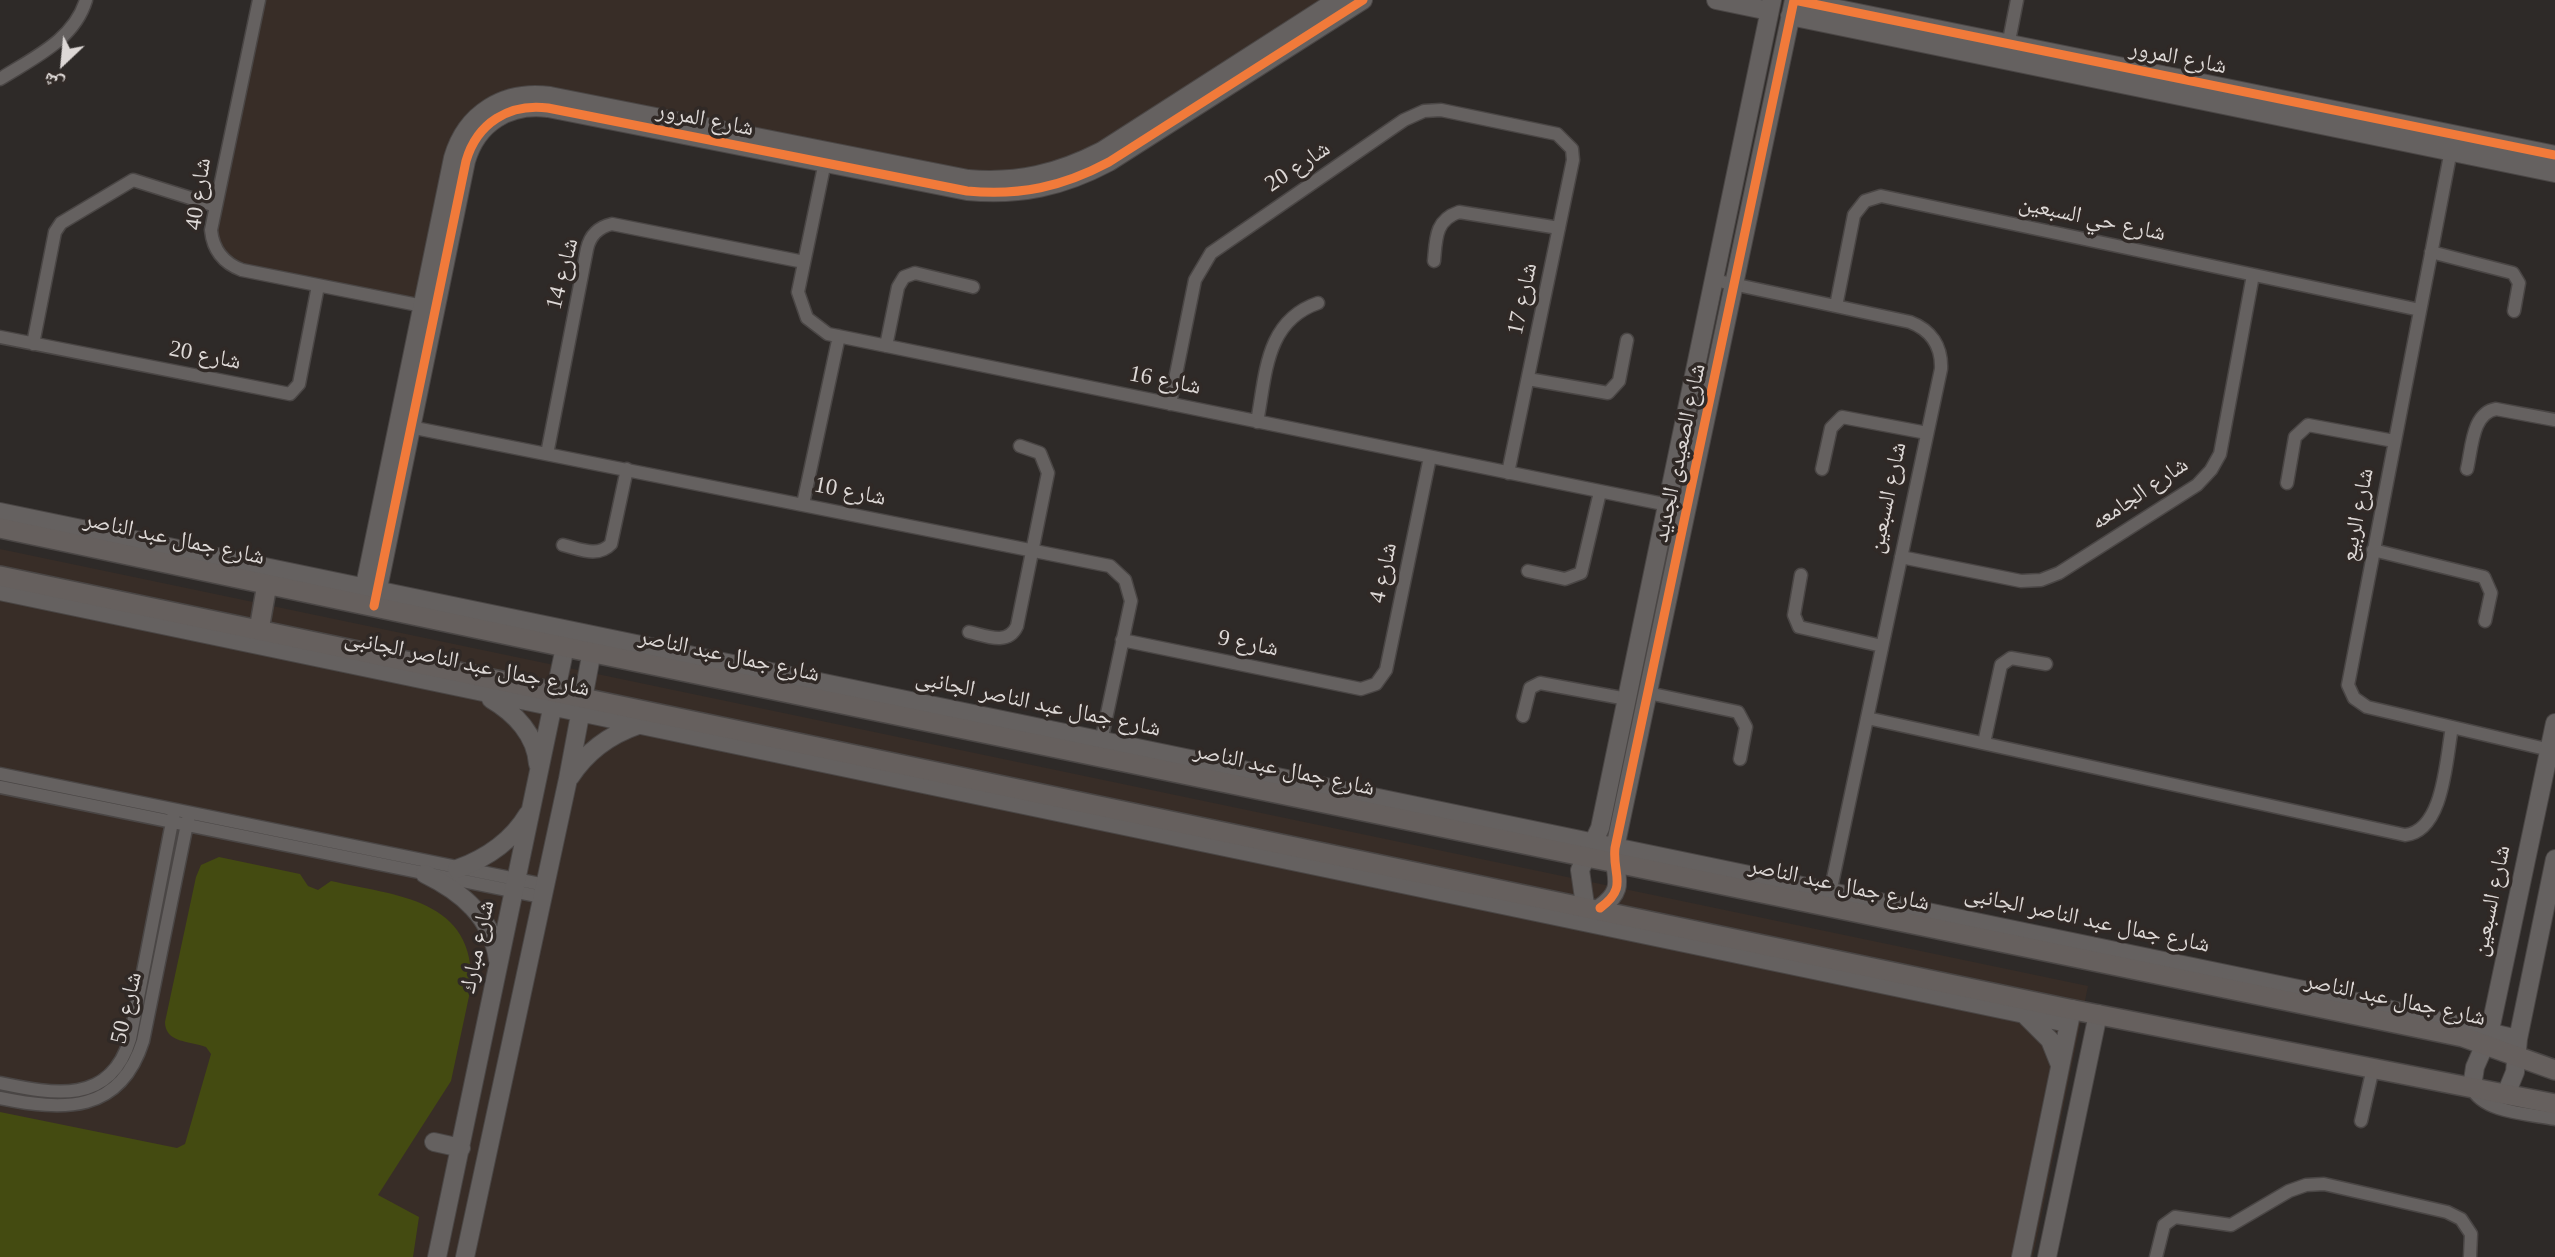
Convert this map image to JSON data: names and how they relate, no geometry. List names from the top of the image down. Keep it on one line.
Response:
{"streets":{"main road":["شارع المرور","شارع الصعيدى الجديد","شارع السبعين","شارع جمال عبد الناصر","شارع جمال عبد الناصر الجانبى","شارع مبارك"],"street":["شارع 20","شارع 40","شارع حي السبعين","شارع 14","شارع 17","شارع 16","شارع 10","شارع الجامعه","شارع الربيع","شارع 4","شارع 9","شارع 50"]},"crossings":[["شارع المرور","شارع 40"],["شارع المرور","شارع 16"],["شارع المرور","شارع الصعيدى الجديد"],["شارع المرور","شارع 10"],["شارع المرور","شارع الربيع"],["شارع المرور","شارع جمال عبد الناصر"],["شارع المرور","شارع جمال عبد الناصر الجانبى"],["شارع 20","شارع 40"],["شارع 20","شارع 17"],["شارع 20","شارع 16"],["شارع حي السبعين","شارع الجامعه"],["شارع حي السبعين","شارع السبعين"],["شارع حي السبعين","شارع الربيع"],["شارع 14","شارع 16"],["شارع 14","شارع 10"],["شارع 17","شارع 16"],["شارع 16","شارع الصعيدى الجديد"],["شارع 16","شارع 4"],["شارع الصعيدى الجديد","شارع السبعين"],["شارع الصعيدى الجديد","شارع جمال عبد الناصر"],["شارع الصعيدى الجديد","شارع جمال عبد الناصر الجانبى"],["شارع 10","شارع 9"],["شارع 10","شارع جمال عبد الناصر الجانبى"],["شارع الجامعه","شارع السبعين"],["شارع السبعين","شارع الربيع"],["شارع السبعين","شارع جمال عبد الناصر"],["شارع جمال عبد الناصر","شارع جمال عبد الناصر الجانبى"],["شارع جمال عبد الناصر","شارع مبارك"],["شارع 4","شارع 9"],["شارع جمال عبد الناصر الجانبى","شارع مبارك"]],"north":"bottom left"}
